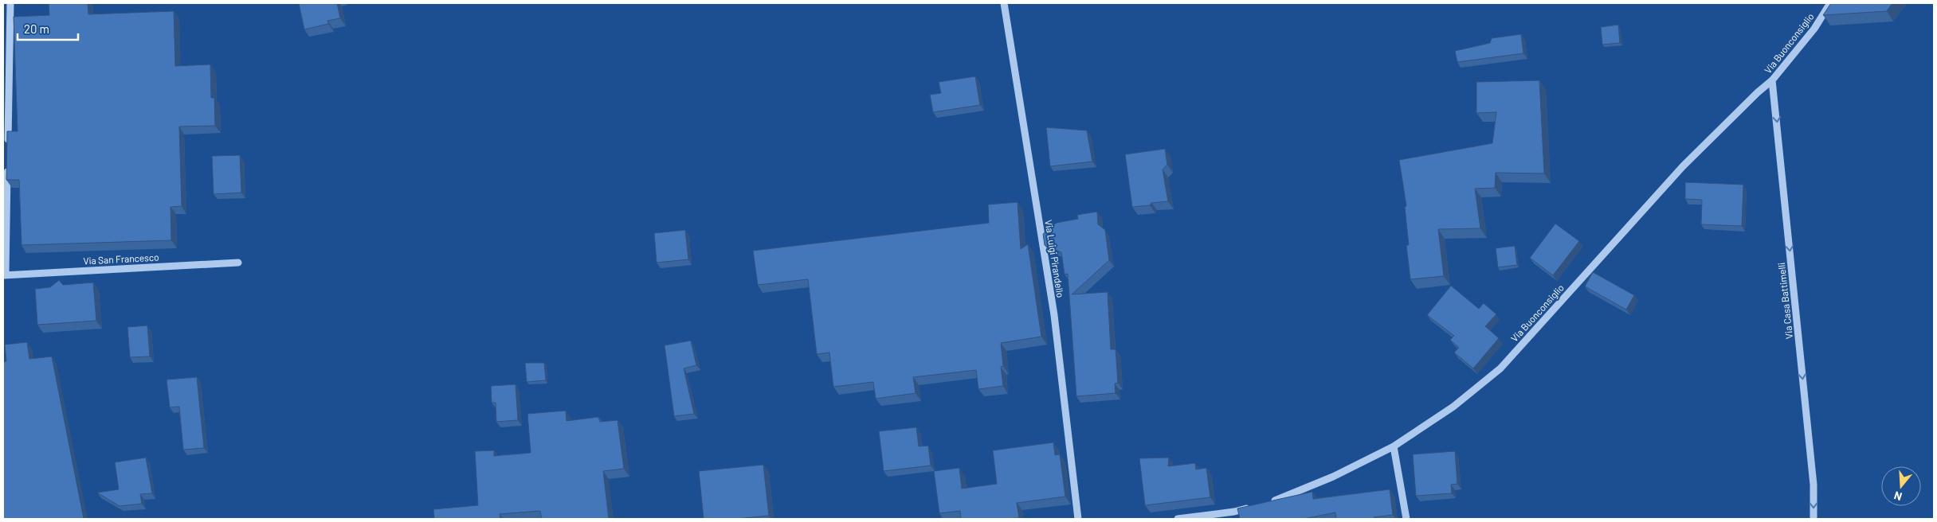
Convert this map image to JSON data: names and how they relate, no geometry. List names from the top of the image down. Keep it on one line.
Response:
{"streets":{"street":["Via Buonconsiglio","Via San Francesco","Via Luigi Pirandello","Via Casa Battimelli"]},"crossings":[["Via Buonconsiglio","Via Casa Battimelli"]],"one_way":["Via Casa Battimelli"],"scale_bar":"20 m","north":"bottom"}
